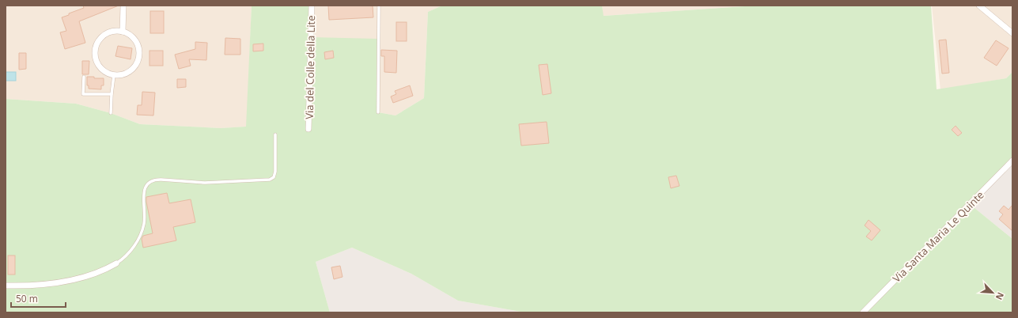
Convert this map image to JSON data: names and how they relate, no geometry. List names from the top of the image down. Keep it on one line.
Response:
{"streets":{"street":["Via del Colle della Lite","Via Santa Maria Le Quinte"]},"scale_bar":"50 m","north":"bottom right"}
